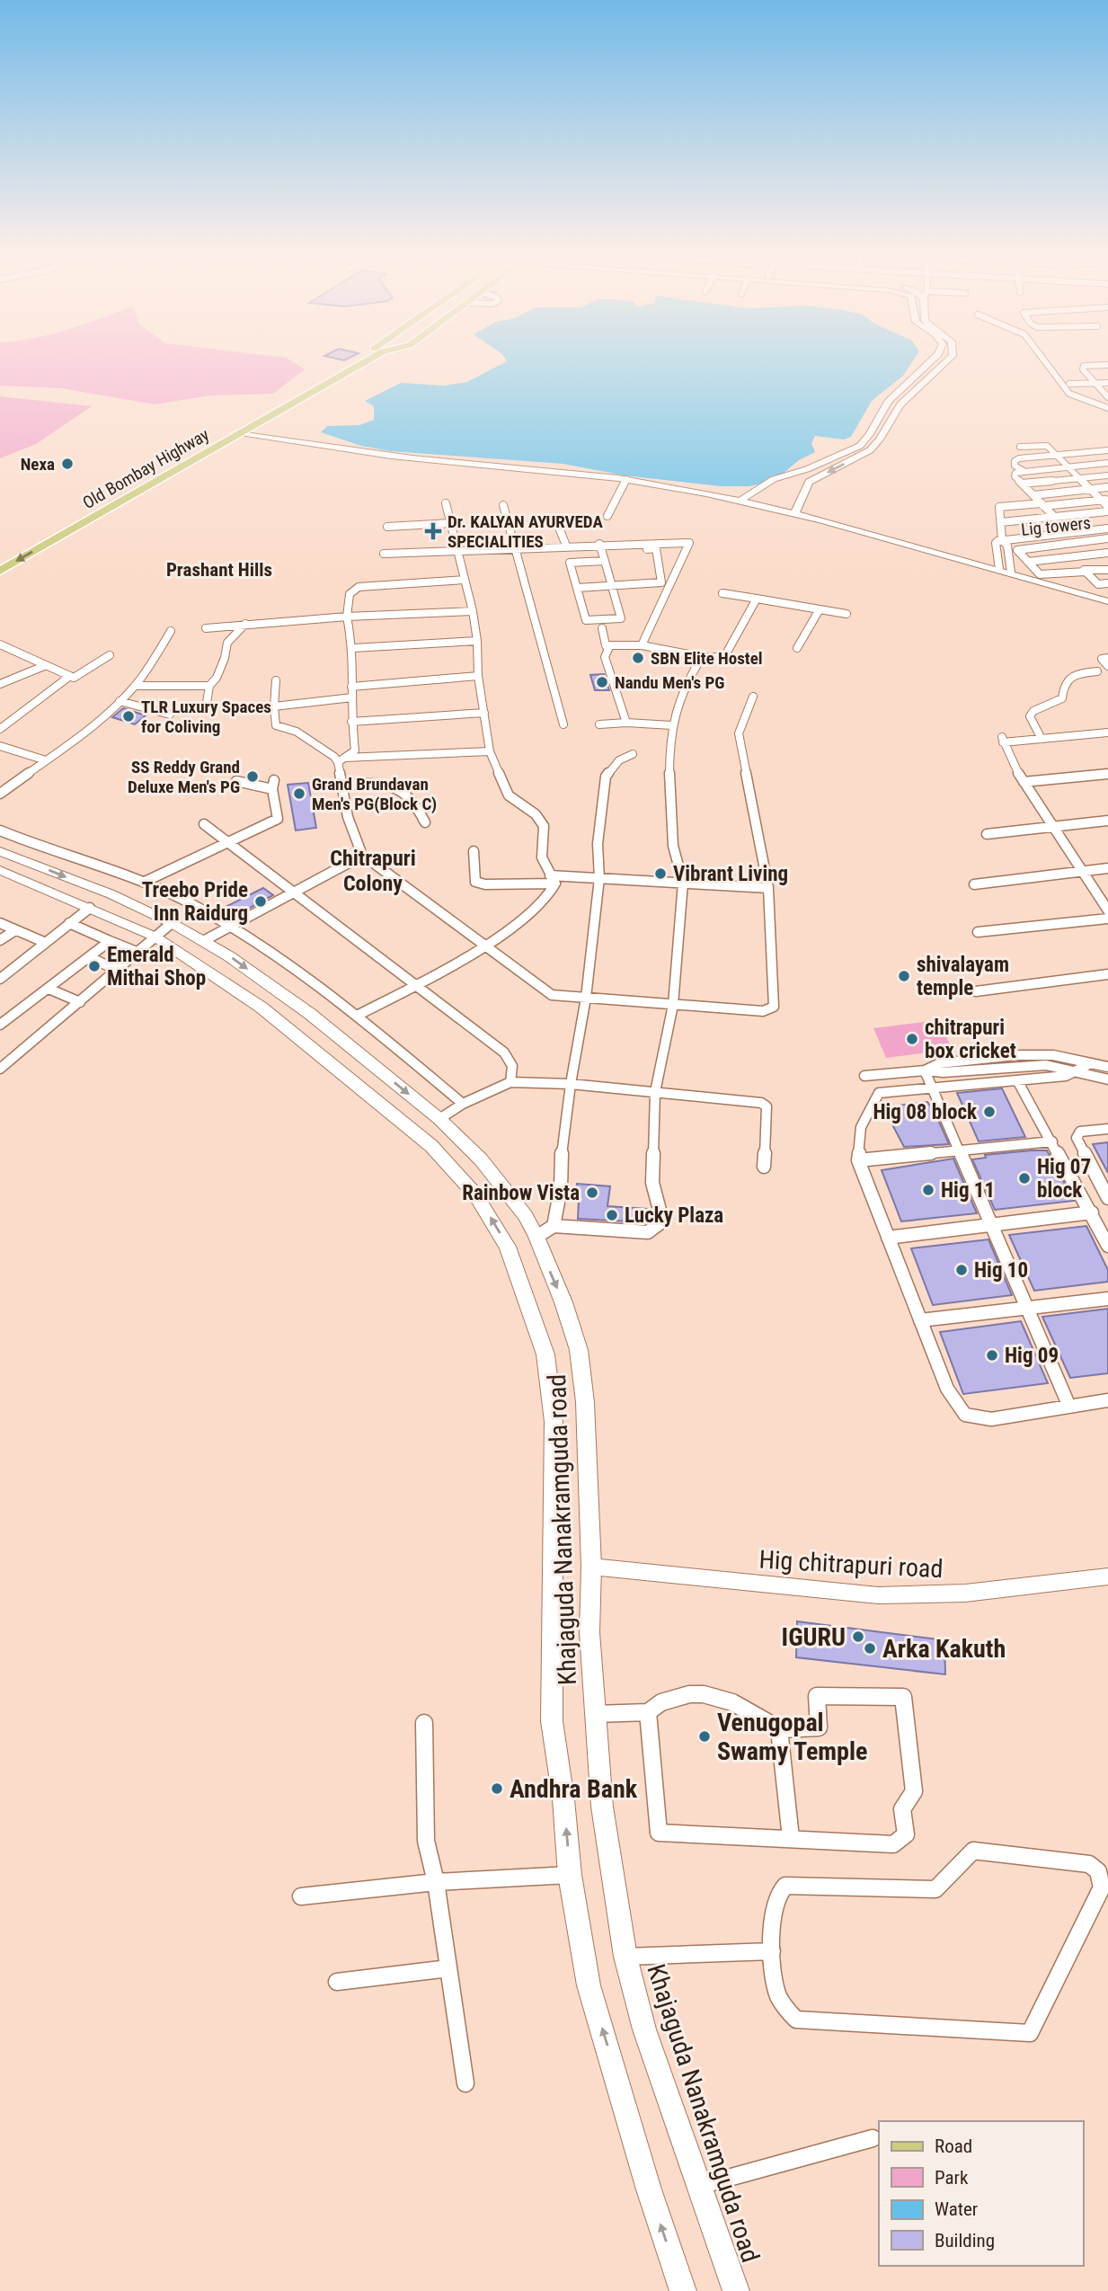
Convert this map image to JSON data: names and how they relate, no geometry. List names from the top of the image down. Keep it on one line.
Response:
{"streets":{"main road":["Old Bombay Highway","Khajaguda Nanakramguda road"],"street":["Lig towers","Hig chitrapuri road"]},"crossings":[["Khajaguda Nanakramguda road","Hig chitrapuri road"]],"districts":["Prashant Hills","Chitrapuri Colony"],"places":{"other":["Nexa","SBN Elite Hostel","Nandu Men's PG","TLR Luxury Spaces for Coliving","SS Reddy Grand Deluxe Men's PG","Grand Brundavan Men's PG(Block C)","Vibrant Living","Treebo Pride Inn Raidurg","Emerald Mithai Shop","shivalayam temple","chitrapuri box cricket","Hig 08 block","Hig 07 block","Hig 11","Rainbow Vista","Lucky Plaza","Hig 10","Hig 09","IGURU","Arka Kakuth","Venugopal Swamy Temple","Andhra Bank"],"health":["Dr. KALYAN AYURVEDA SPECIALITIES"]},"legend":["Road","Park","Water","Building"]}
